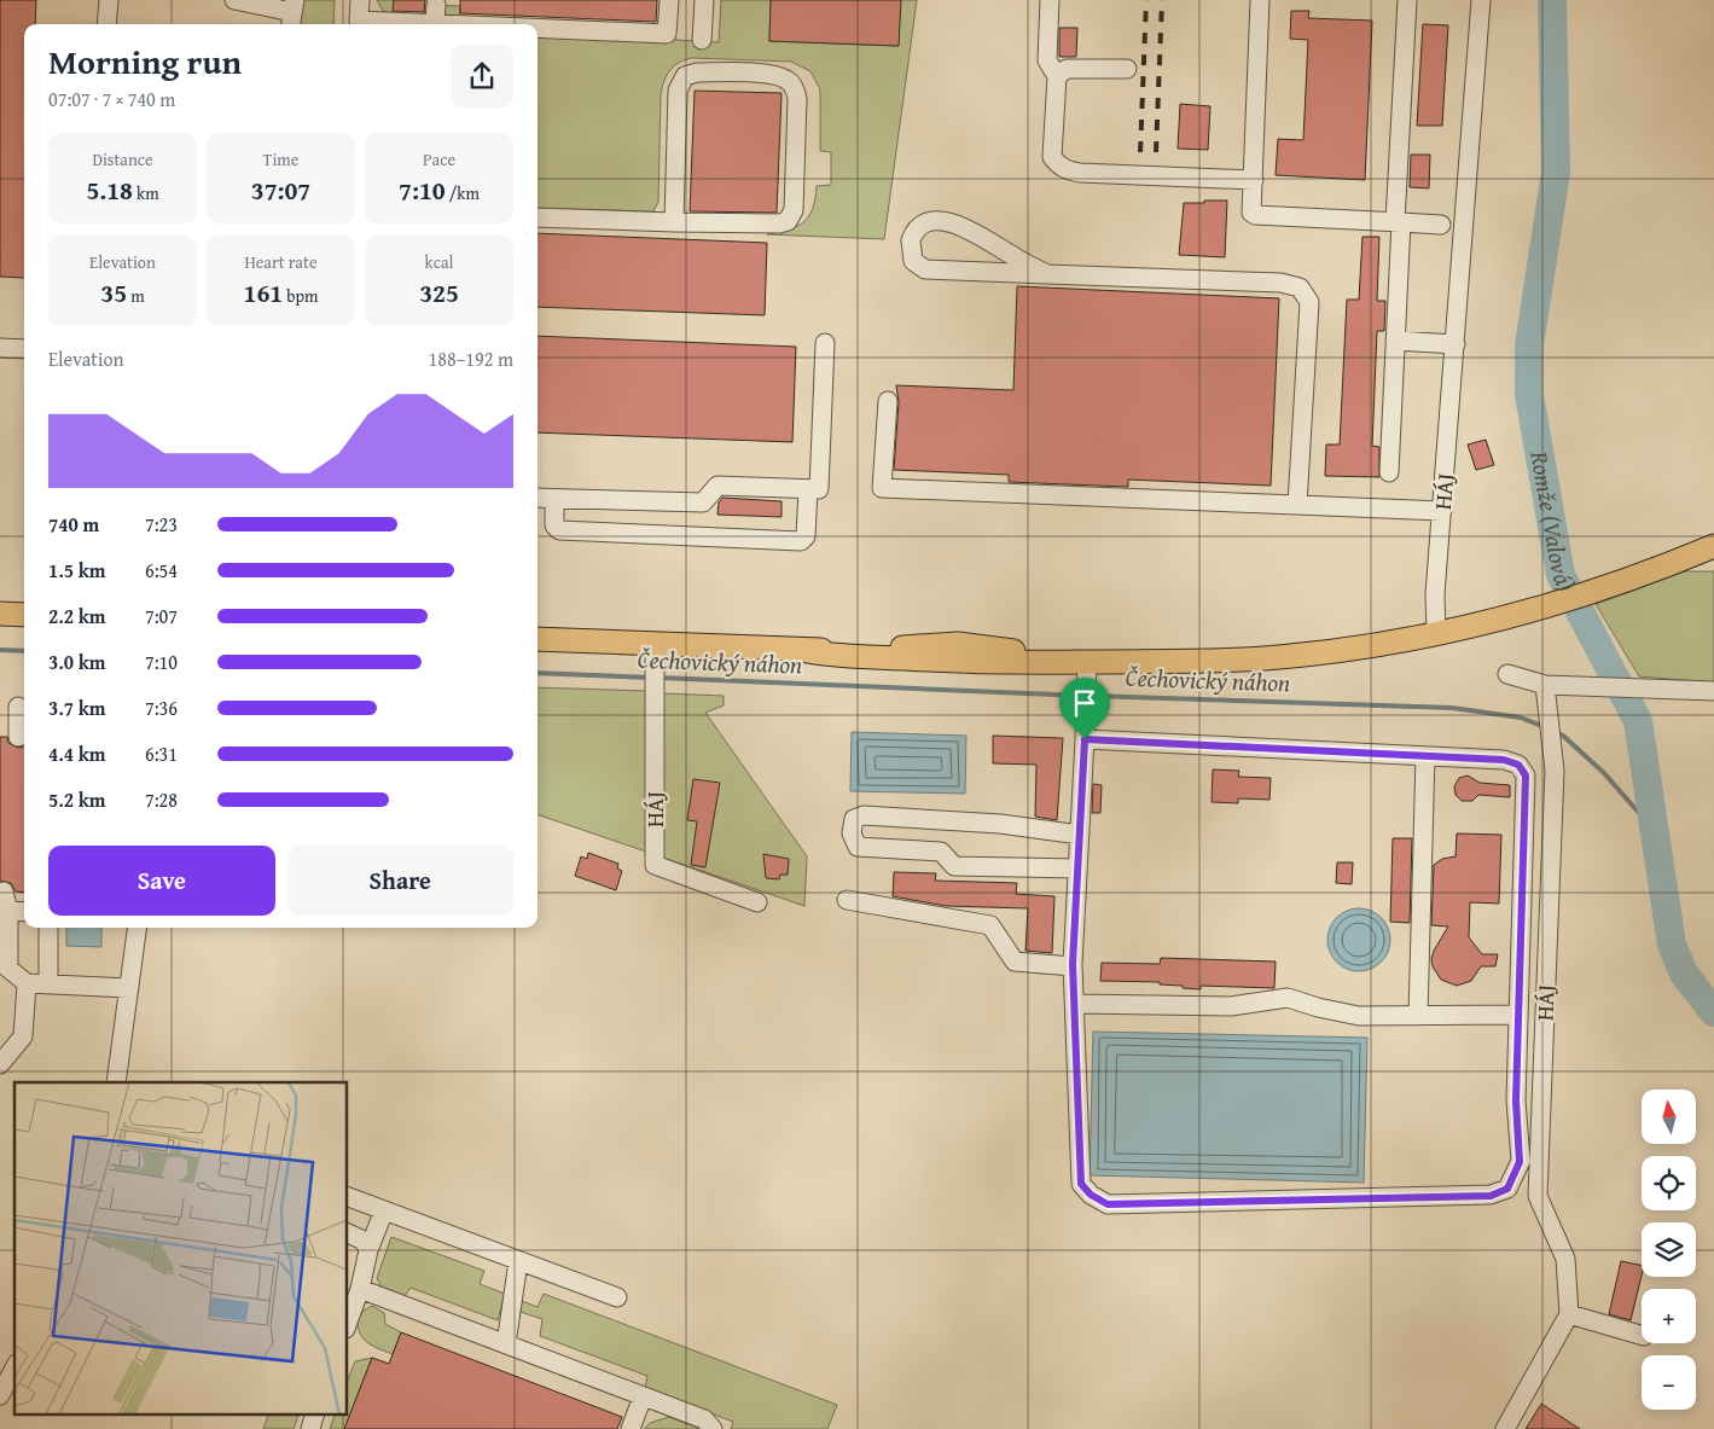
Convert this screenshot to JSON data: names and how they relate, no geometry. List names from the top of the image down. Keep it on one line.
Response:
{"streets":{"street":["HÁJ"]},"water":["Romže (Valová)","Čechovický náhon"],"north":"top","page":{"heading":["Morning run","07:07 · 7 × 740 m"],"stats":[["Distance","5.18 km"],["Time","37:07"],["Pace","7:10 /km"],["Elevation","35 m"],["Heart rate","161 bpm"],["kcal","325"]],"chart":["Elevation","188–192 m"],"list":[{"name":"740 m","note":"7:23"},{"name":"1.5 km","note":"6:54"},{"name":"2.2 km","note":"7:07"},{"name":"3.0 km","note":"7:10"},{"name":"3.7 km","note":"7:36"},{"name":"4.4 km","note":"6:31"},{"name":"5.2 km","note":"7:28"}],"buttons":["Save","Share"],"map_buttons":["+","−"]}}
